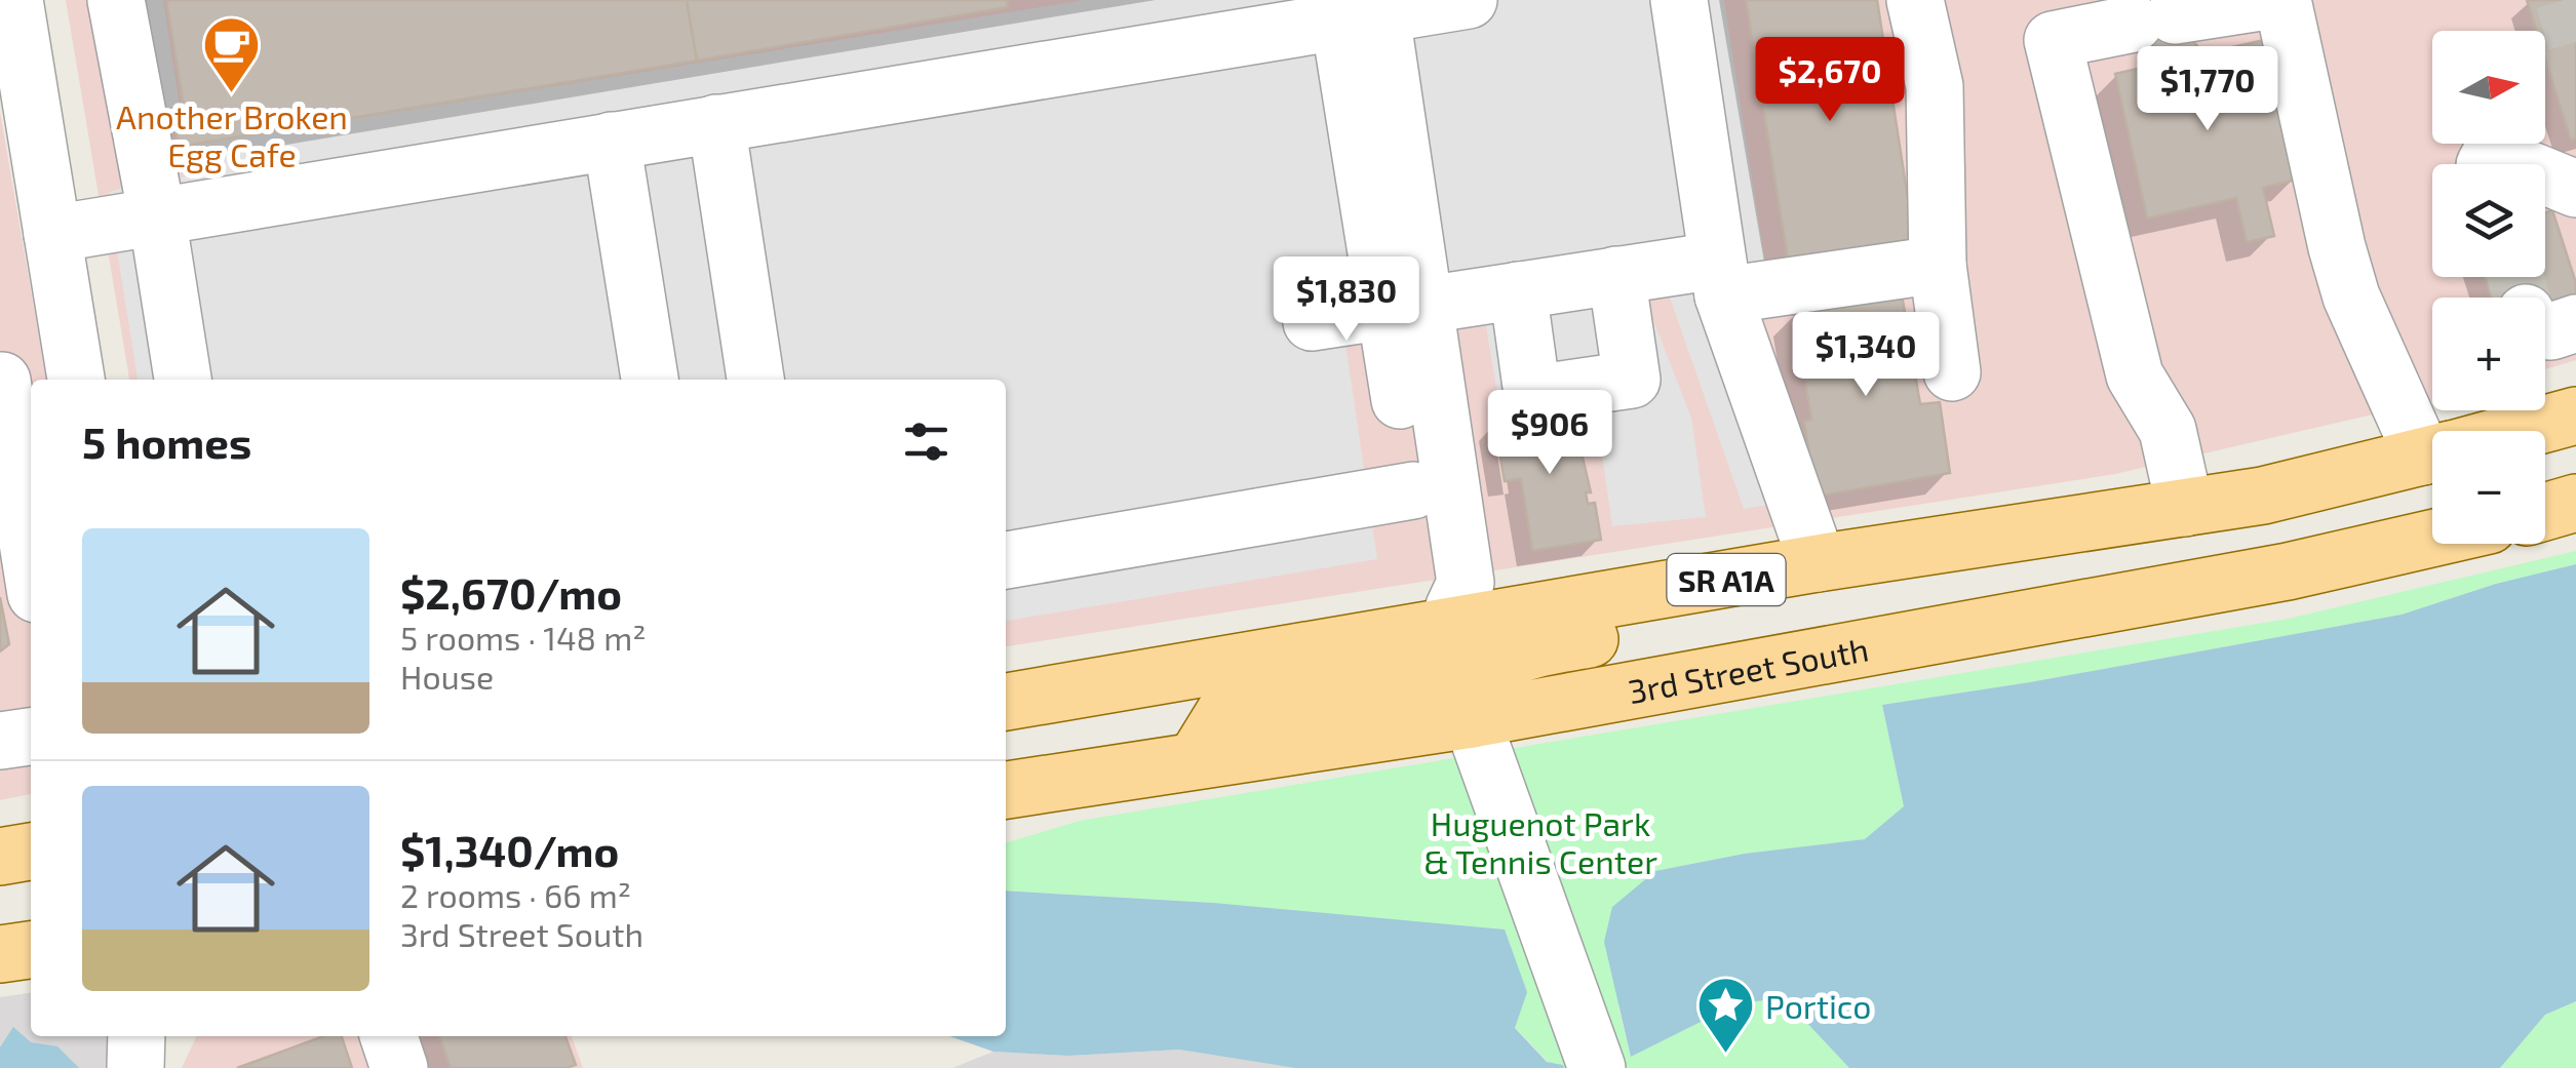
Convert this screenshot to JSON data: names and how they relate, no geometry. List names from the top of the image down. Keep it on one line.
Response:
{"streets":{"main road":["SR A1A","3rd Street South"]},"parks":["Huguenot Park & Tennis Center"],"places":{"cafe":["Another Broken Egg Cafe"],"place":["Portico"]},"north":"right","page":{"map_buttons":["+","−"],"price":["$2,670","$1,770","$1,830","$1,340","$906"],"heading":"5 homes","list":[{"name":"$2,670/mo","note":"5 rooms · 148 m² · House"},{"name":"$1,340/mo","note":"2 rooms · 66 m² · 3rd Street South"}]}}
